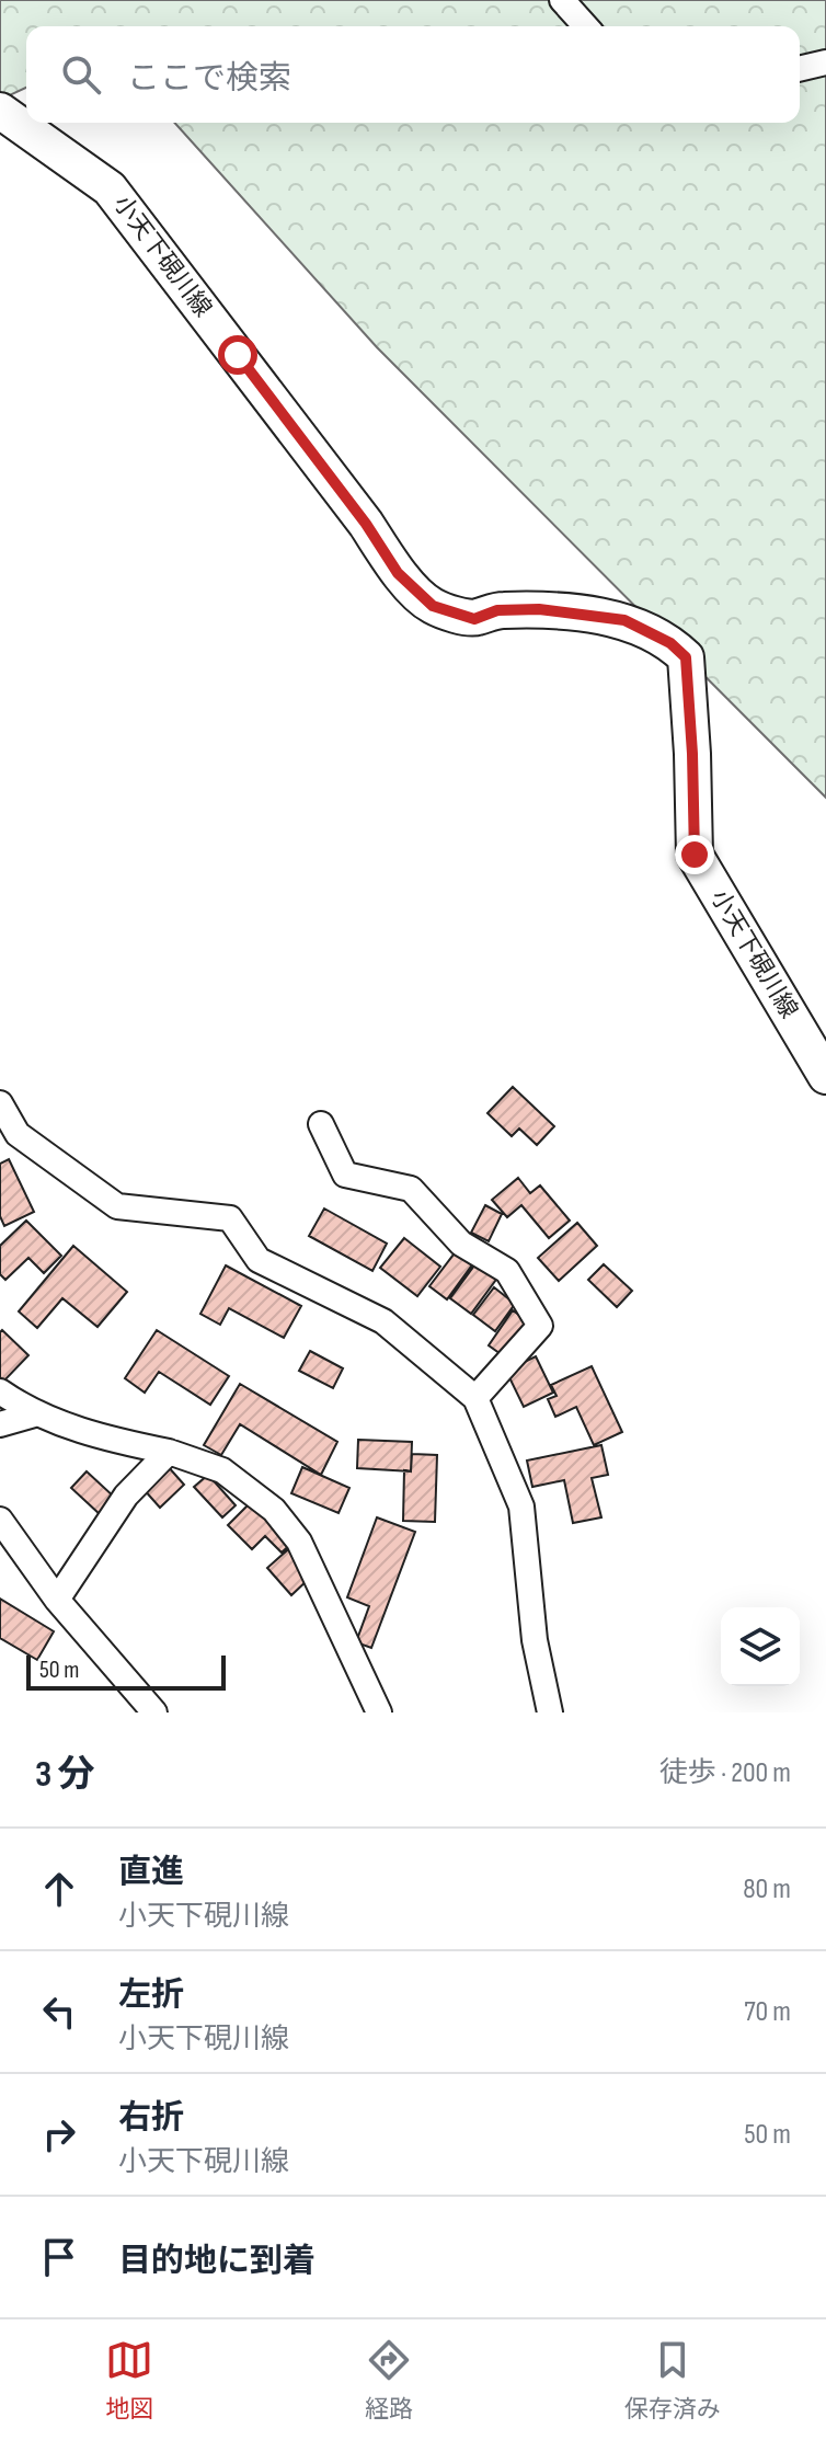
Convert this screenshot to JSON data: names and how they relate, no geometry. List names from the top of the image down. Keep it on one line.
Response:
{"streets":{"main road":["小天下硯川線"]},"scale_bar":"50 m","page":{"search":"ここで検索","scale":"50 m","heading":["3 分","徒歩 · 200 m"],"list":[["直進","小天下硯川線","80 m"],["左折","小天下硯川線","70 m"],["右折","小天下硯川線","50 m"],"目的地に到着"],"nav":["地図","経路","保存済み"]}}
